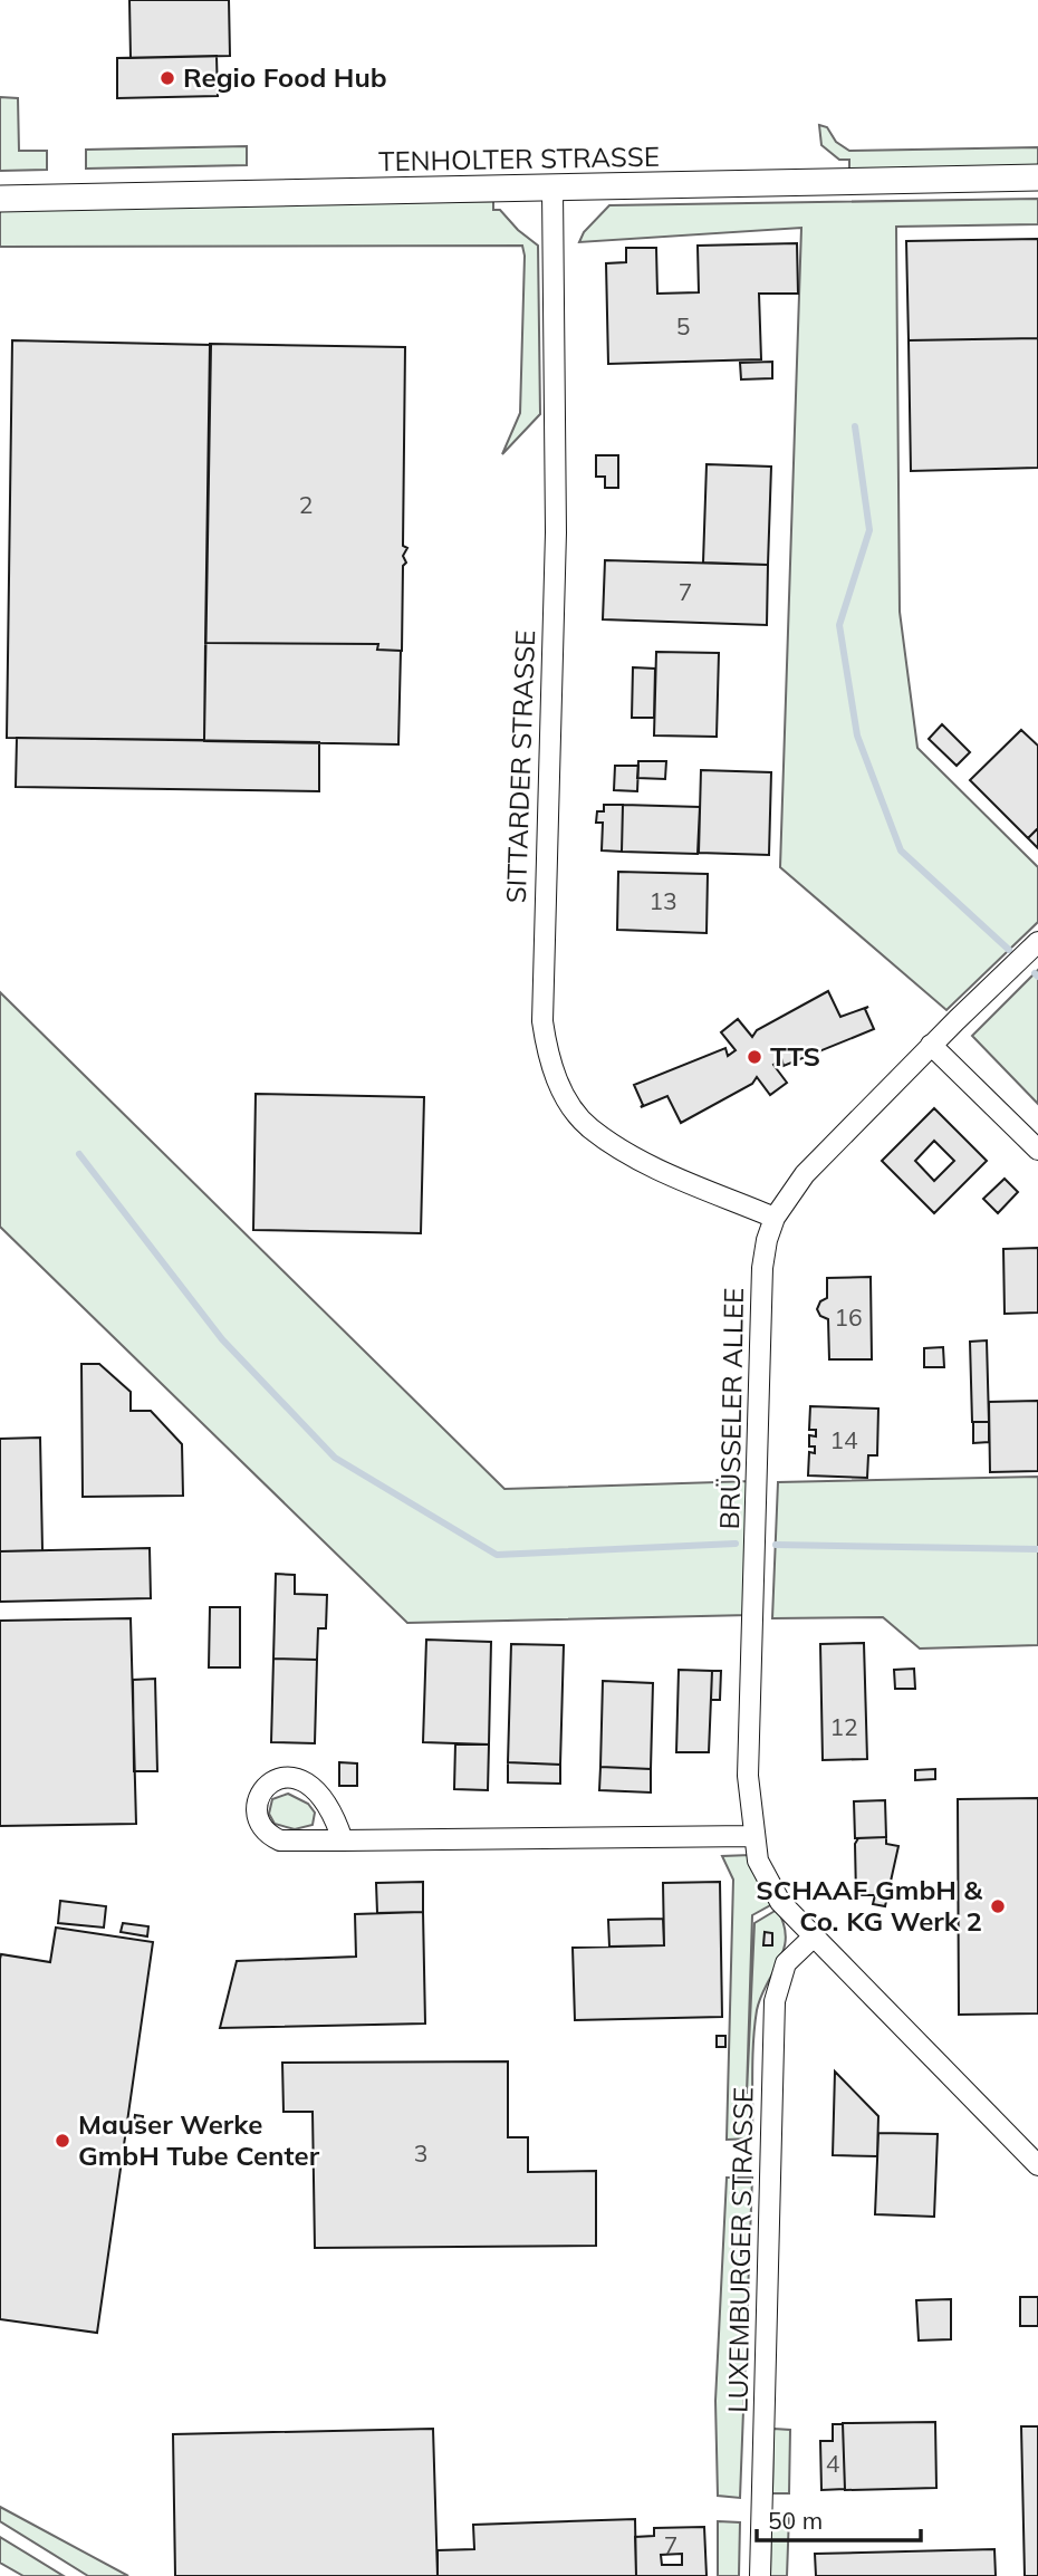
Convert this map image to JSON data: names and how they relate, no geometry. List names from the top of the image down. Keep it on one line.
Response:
{"streets":{"street":["TENHOLTER STRASSE","SITTARDER STRASSE","BRÜSSELER ALLEE","LUXEMBURGER STRASSE"]},"crossings":[["TENHOLTER STRASSE","SITTARDER STRASSE"],["SITTARDER STRASSE","BRÜSSELER ALLEE"],["BRÜSSELER ALLEE","LUXEMBURGER STRASSE"]],"places":["Regio Food Hub","TTS","SCHAAF GmbH & Co. KG Werk 2","Mauser Werke GmbH Tube Center"],"house_numbers":["5","2","7","13","16","14","12","3","4","7"],"scale_bar":"50 m"}
